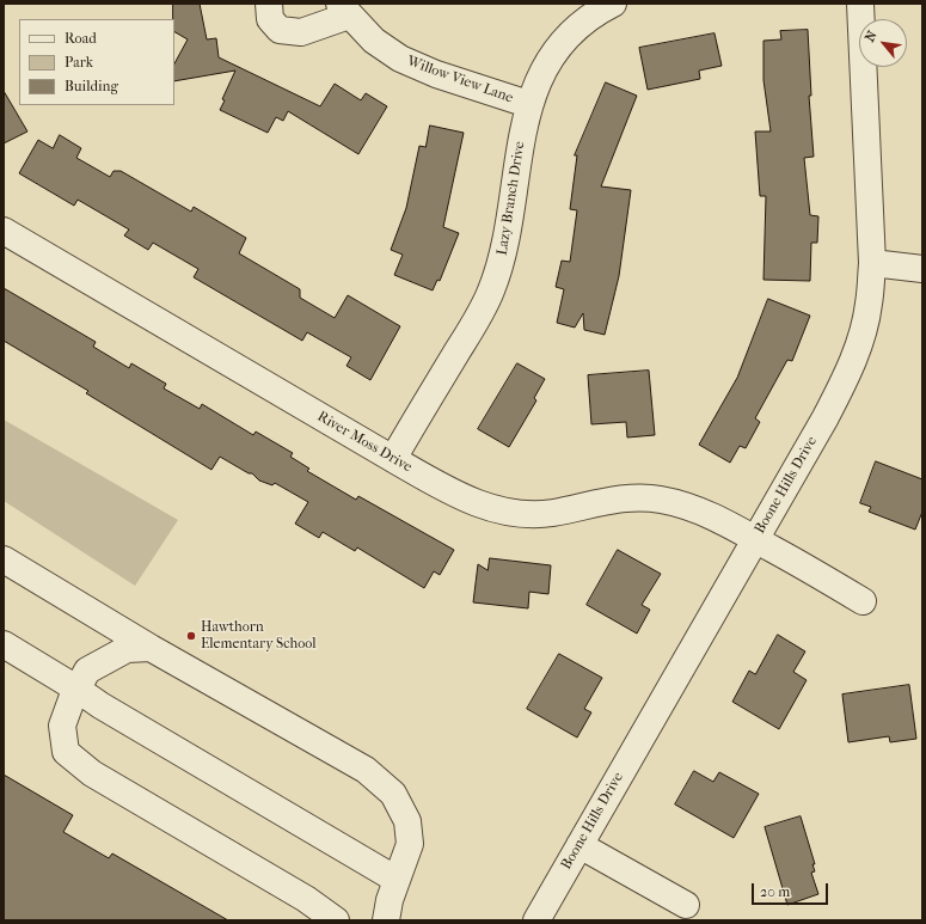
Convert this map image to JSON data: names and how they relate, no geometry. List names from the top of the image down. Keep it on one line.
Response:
{"streets":{"street":["Willow View Lane","Lazy Branch Drive","River Moss Drive","Boone Hills Drive"]},"crossings":[["Willow View Lane","Lazy Branch Drive"],["Lazy Branch Drive","River Moss Drive"],["River Moss Drive","Boone Hills Drive"]],"places":["Hawthorn Elementary School"],"legend":["Road","Park","Building"],"scale_bar":"20 m","north":"top left"}
